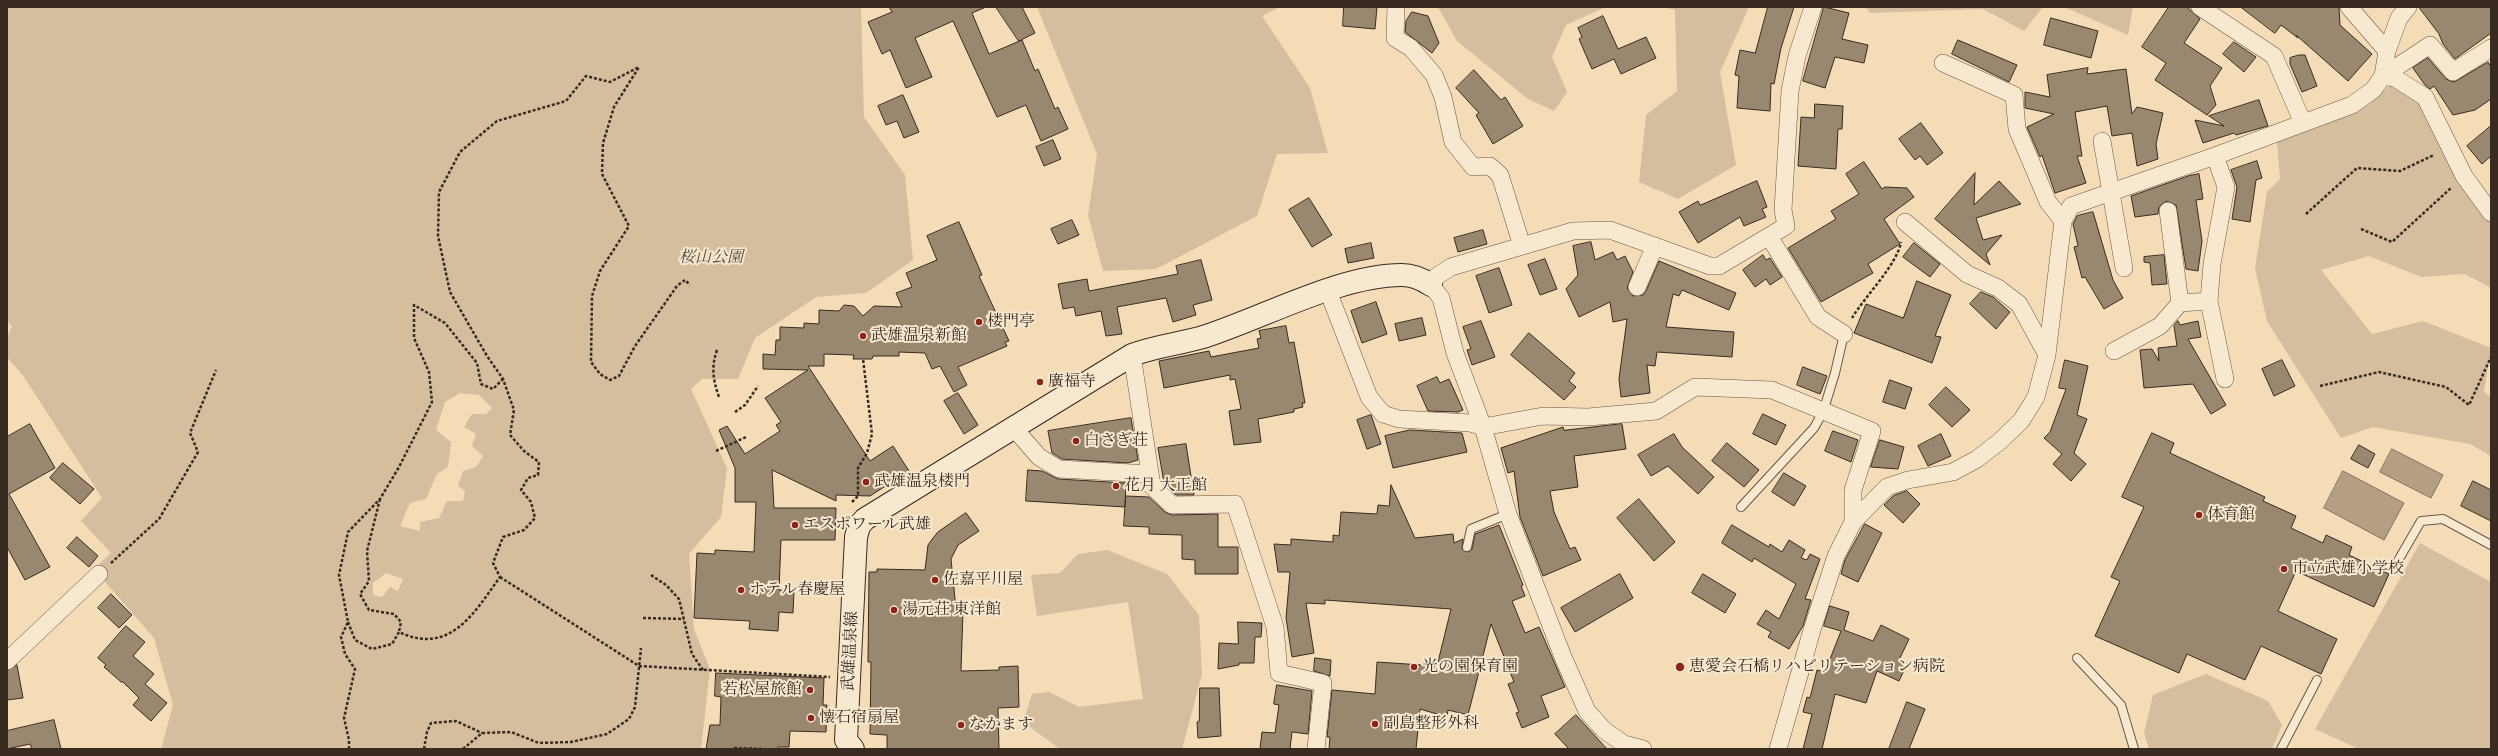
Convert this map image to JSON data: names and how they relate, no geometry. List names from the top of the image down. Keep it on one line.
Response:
{"streets":{"street":["武雄温泉線"]},"parks":["桜山公園"],"places":["楼門亭","武雄温泉新館","廣福寺","白さぎ荘","武雄温泉楼門","花月 大正館","体育館","エスポワール武雄","市立武雄小学校","佐嘉平川屋","ホテル春慶屋","湯元荘 東洋館","光の園保育園","恵愛会石橋リハビリテーション病院","若松屋旅館","懐石宿扇屋","副島整形外科","なかます"]}
